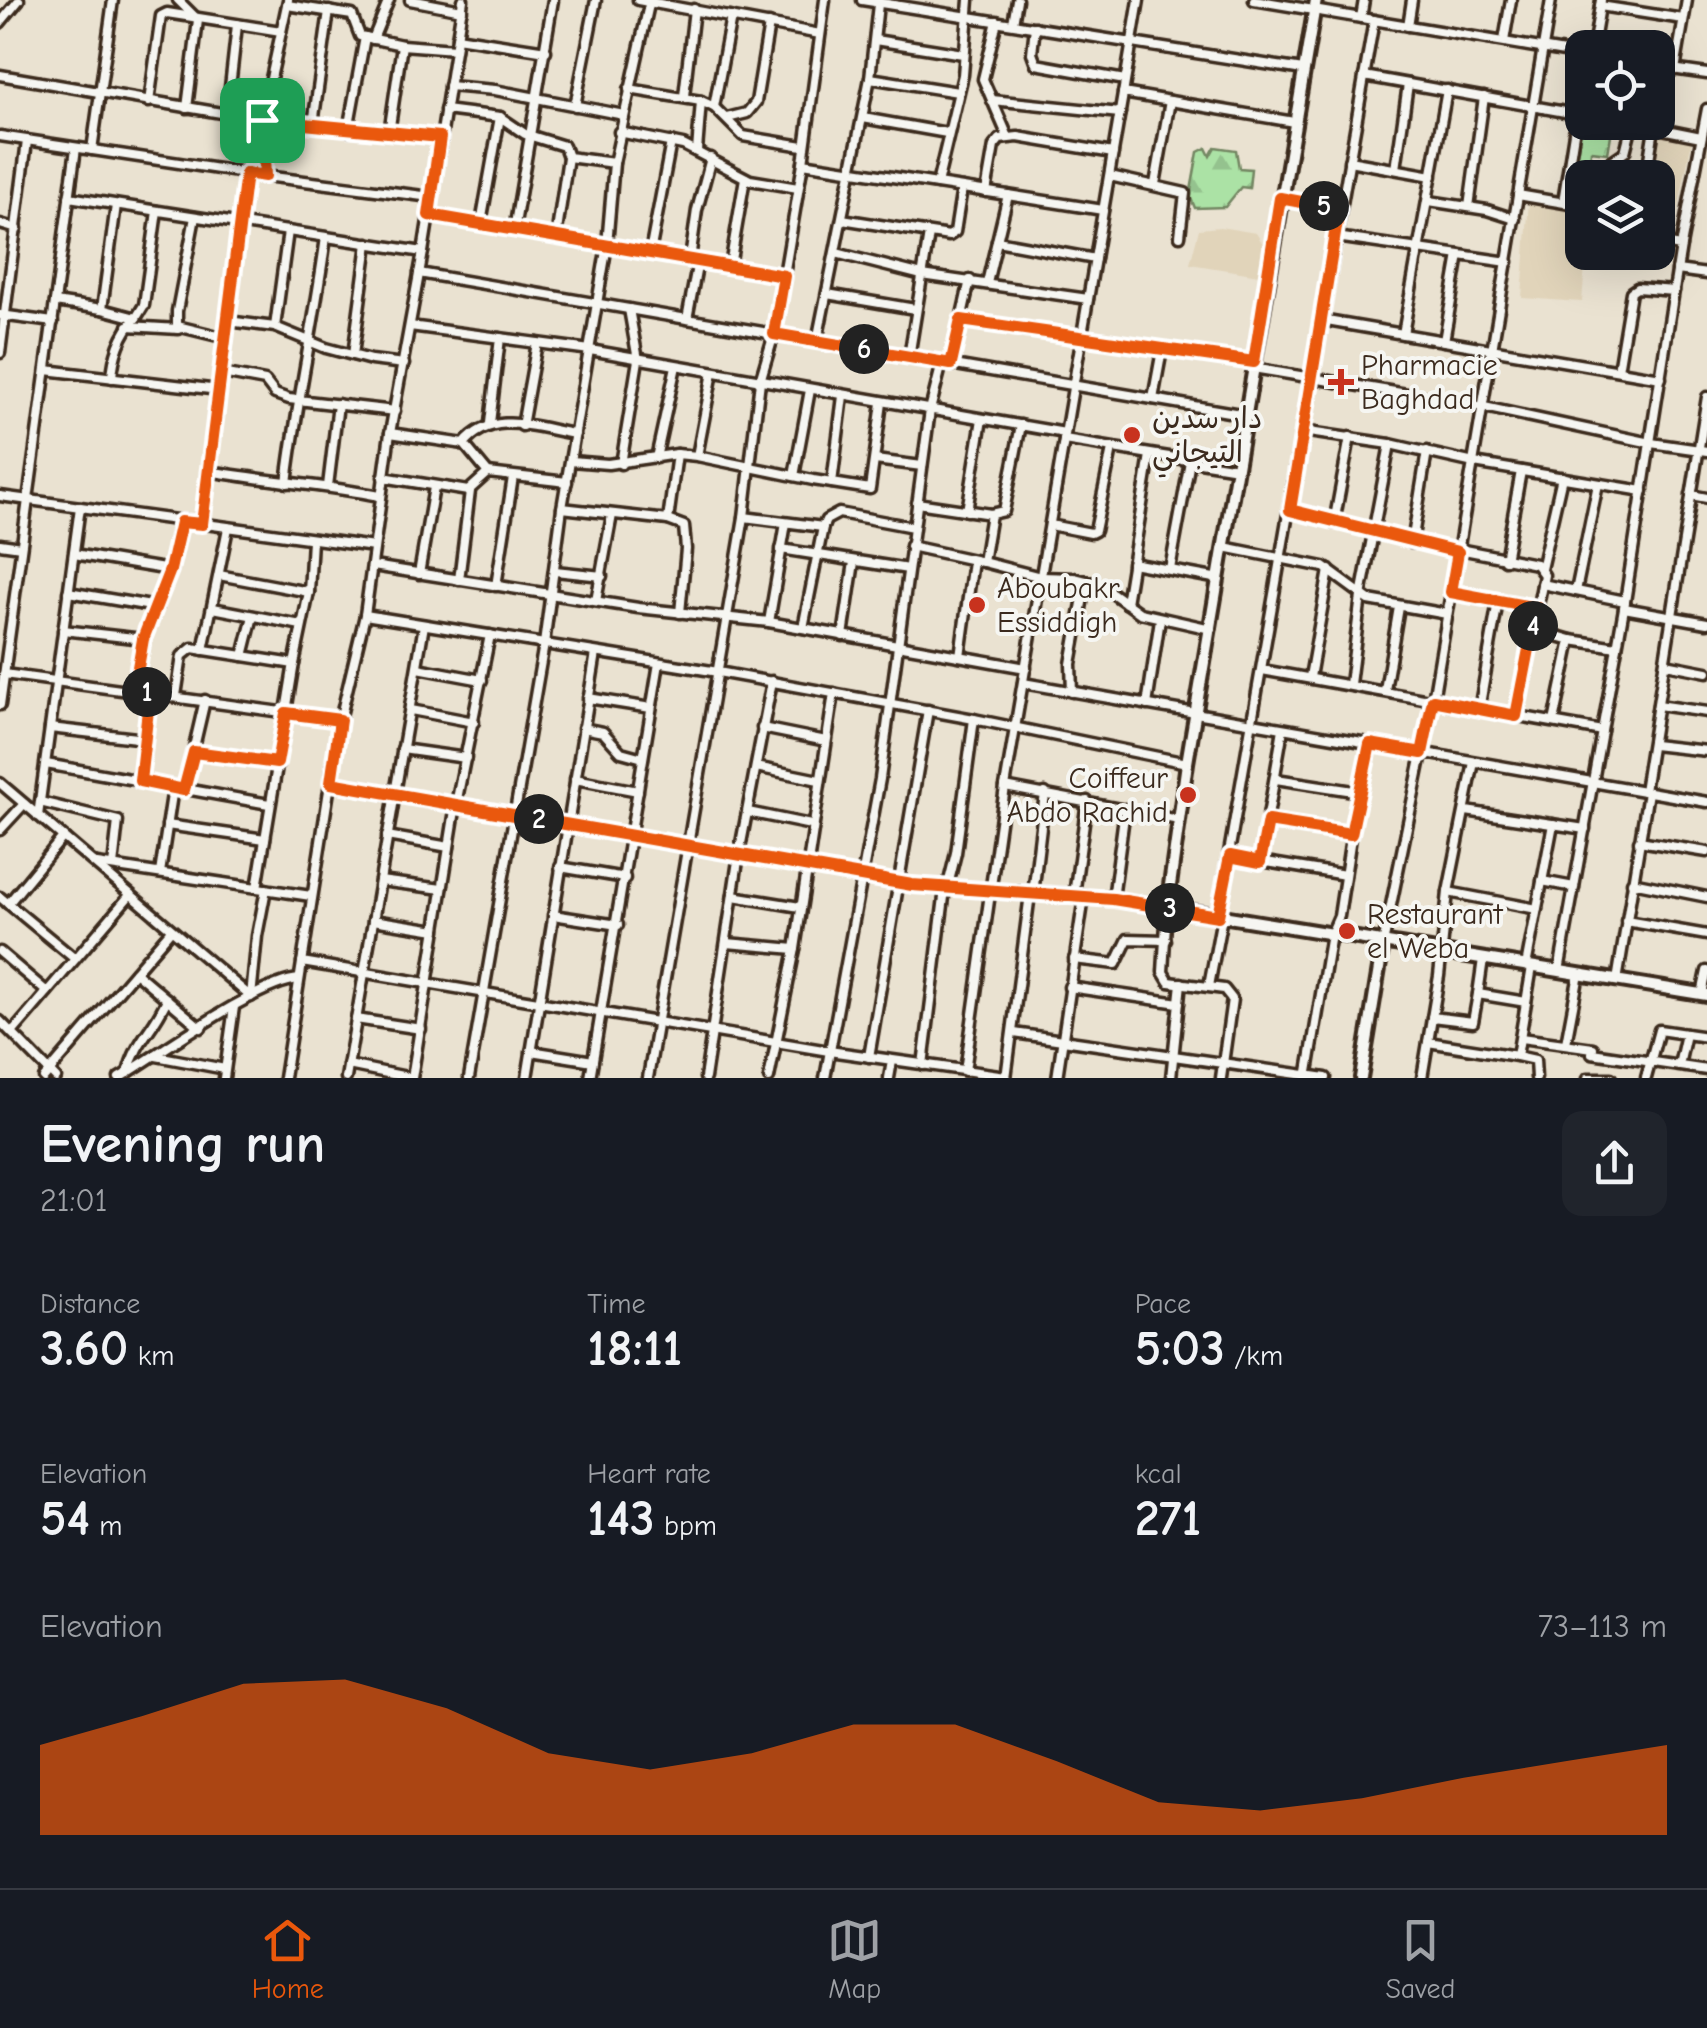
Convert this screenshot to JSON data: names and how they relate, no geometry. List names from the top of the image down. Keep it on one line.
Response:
{"places":{"health":["Pharmacie Baghdad"],"other":["دار سدين التيجاني","Aboubakr Essiddigh","Coiffeur Abdo Rachid","Restaurant el Weba"]},"page":{"pins":["5","6","4","1","2","3"],"heading":["Evening run","21:01"],"stats":[["Distance","3.60 km"],["Time","18:11"],["Pace","5:03 /km"],["Elevation","54 m"],["Heart rate","143 bpm"],["kcal","271"]],"chart":["Elevation","73–113 m"],"tabs":["Home","Map","Saved"]}}
